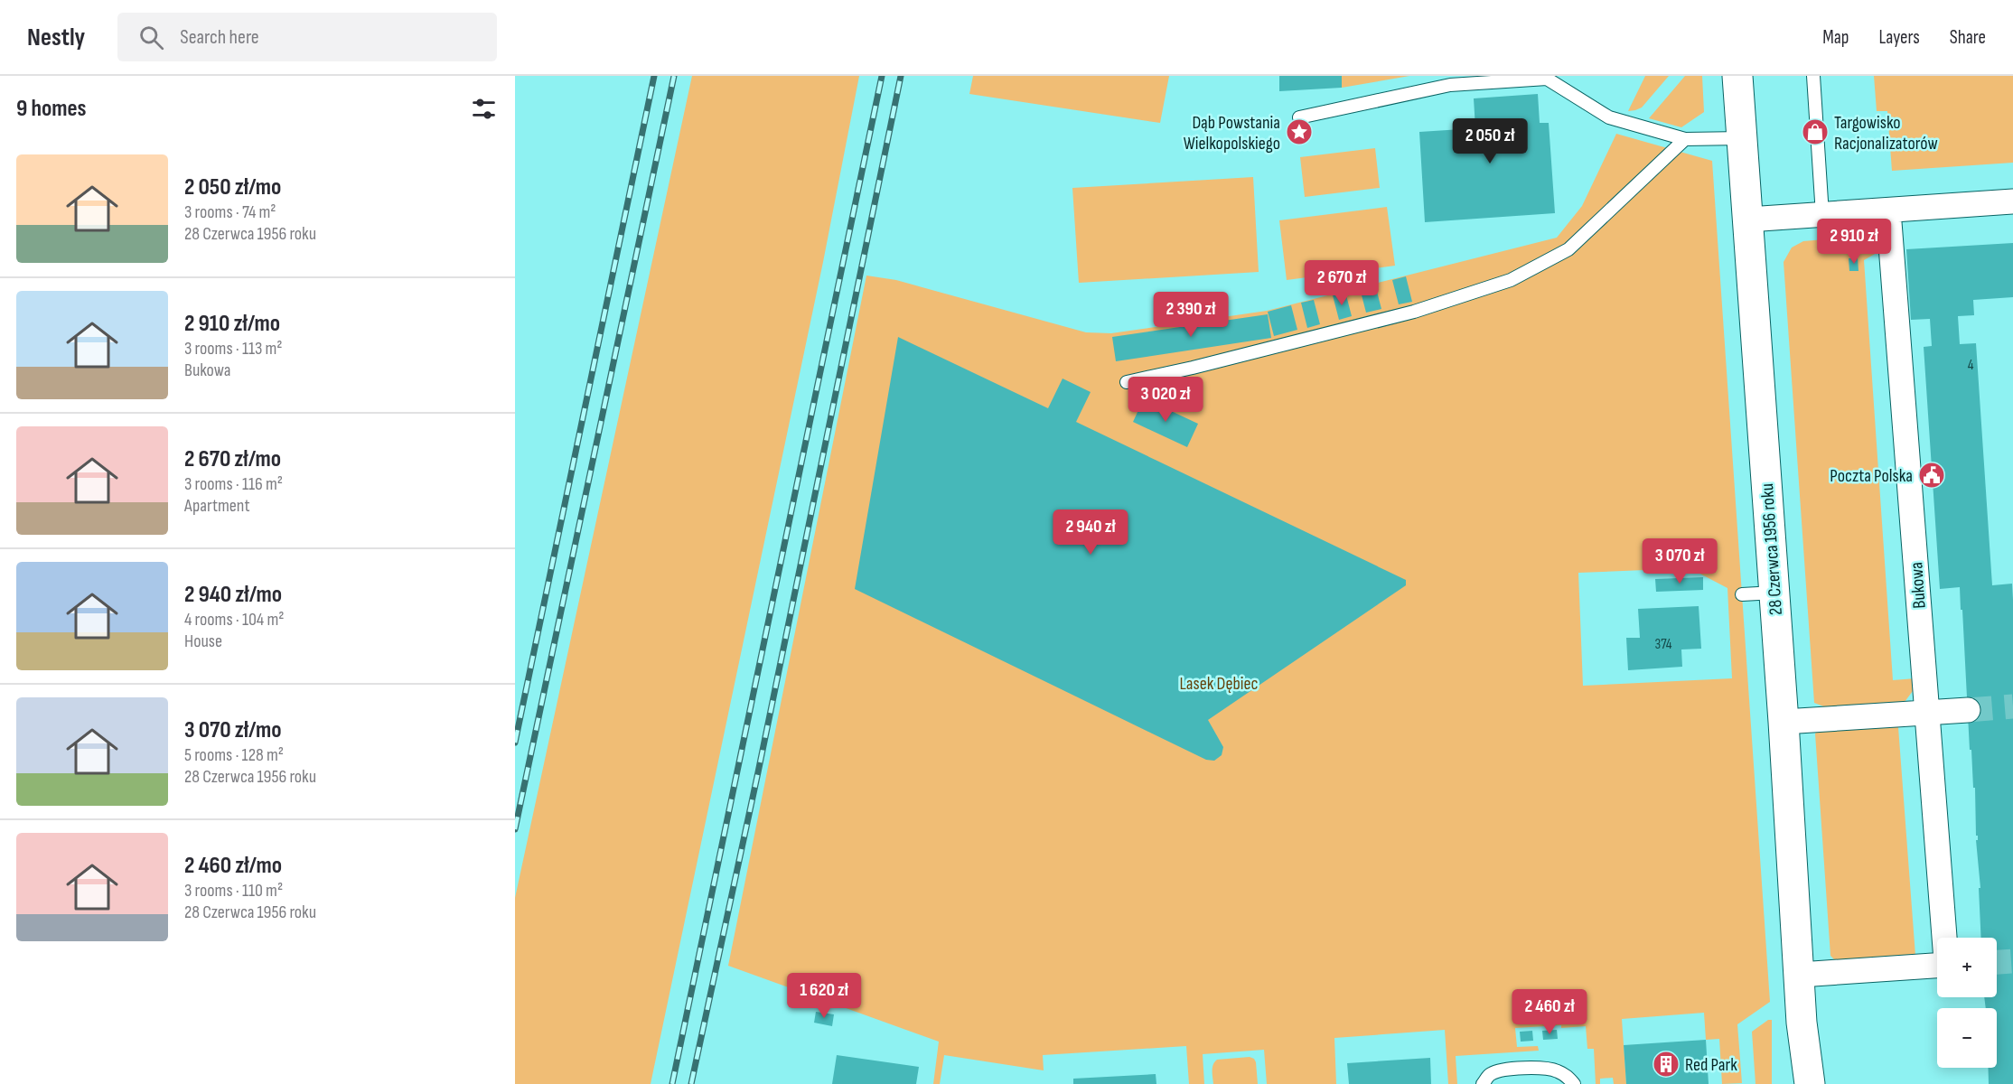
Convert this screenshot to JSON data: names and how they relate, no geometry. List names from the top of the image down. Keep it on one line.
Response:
{"streets":{"street":["28 Czerwca 1956 roku","Bukowa"]},"parks":["Lasek Dębiec"],"places":{"place":["Dąb Powstania Wielkopolskiego"],"shop":["Targowisko Racjonalizatorów"],"public building":["Poczta Polska"],"building":["Red Park"]},"house_numbers":["4","374"],"page":{"header":"Nestly","search":"Search here","nav":["Map","Layers","Share"],"heading":"9 homes","price":["2 050 zł","2 910 zł","2 670 zł","2 390 zł","3 020 zł","2 940 zł","3 070 zł","1 620 zł","2 460 zł"],"list":[{"name":"2 050 zł/mo","note":"3 rooms · 74 m² · 28 Czerwca 1956 roku"},{"name":"2 910 zł/mo","note":"3 rooms · 113 m² · Bukowa"},{"name":"2 670 zł/mo","note":"3 rooms · 116 m² · Apartment"},{"name":"2 940 zł/mo","note":"4 rooms · 104 m² · House"},{"name":"3 070 zł/mo","note":"5 rooms · 128 m² · 28 Czerwca 1956 roku"},{"name":"2 460 zł/mo","note":"3 rooms · 110 m² · 28 Czerwca 1956 roku"}],"map_buttons":["+","−"]}}
